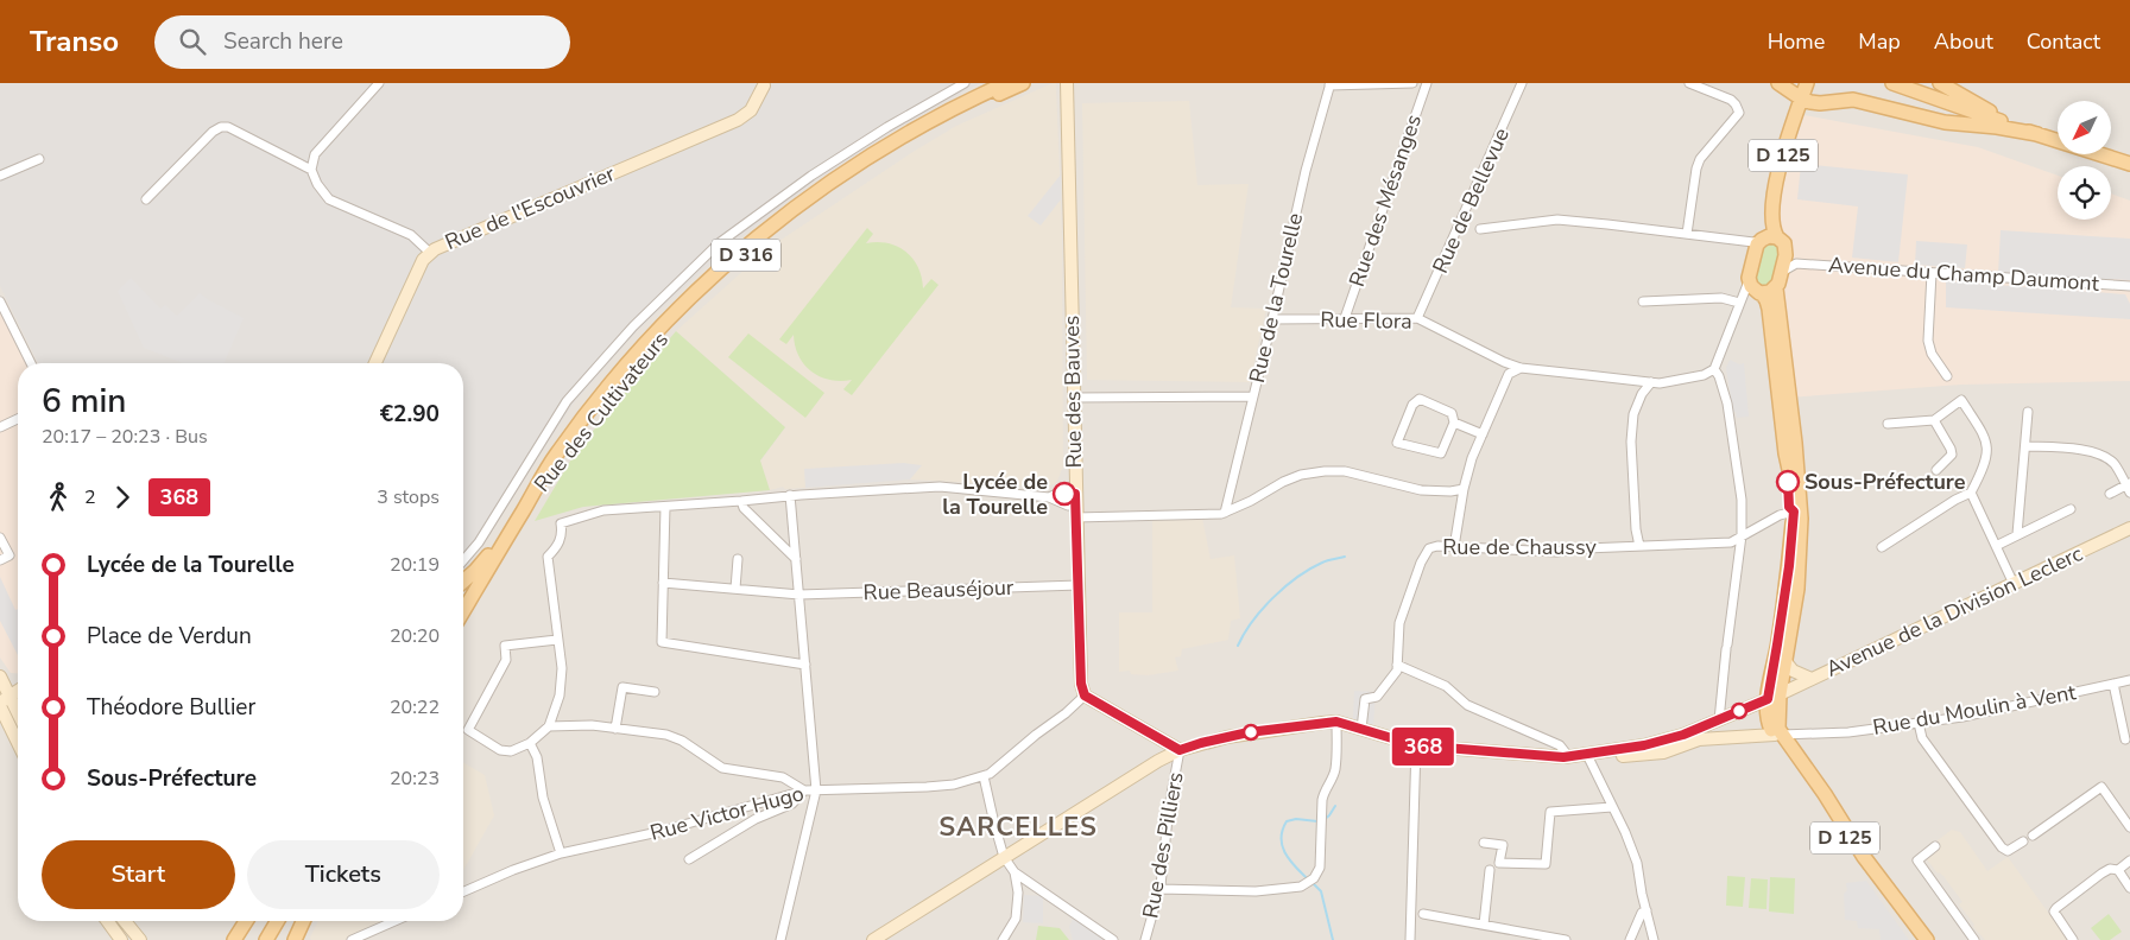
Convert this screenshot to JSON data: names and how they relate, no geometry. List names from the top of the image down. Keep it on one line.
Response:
{"streets":{"main road":["D 125","Rue de l'Escouvrier","D 316","Rue des Bauves","Rue des Cultivateurs","Avenue de la Division Leclerc"],"street":["Rue des Mésanges","Rue de Bellevue","Avenue du Champ Daumont","Rue de la Tourelle","Rue Flora","Rue de Chaussy","Rue Beauséjour","Rue du Moulin à Vent","Rue Victor Hugo","Rue des Pilliers"]},"crossings":[["D 125","Rue du Moulin à Vent"],["Rue des Mésanges","Rue Flora"],["Rue de Bellevue","Rue Flora"],["Rue de la Tourelle","Rue Flora"],["Rue des Bauves","Rue Beauséjour"],["Rue des Bauves","Rue Victor Hugo"]],"districts":["SARCELLES"],"places":["Sous-Préfecture","Lycée de la Tourelle"],"lines":["bus line 368"],"north":"bottom left","page":{"header":"Transo","search":"Search here","nav":["Home","Map","About","Contact"],"on_map":"368","heading":["6 min","20:17 – 20:23 · Bus","€2.90"],"legs":["2","368","3 stops"],"list":[{"name":"Lycée de la Tourelle","value":"20:19"},{"name":"Place de Verdun","value":"20:20"},{"name":"Théodore Bullier","value":"20:22"},{"name":"Sous-Préfecture","value":"20:23"}],"buttons":["Start","Tickets"]}}
